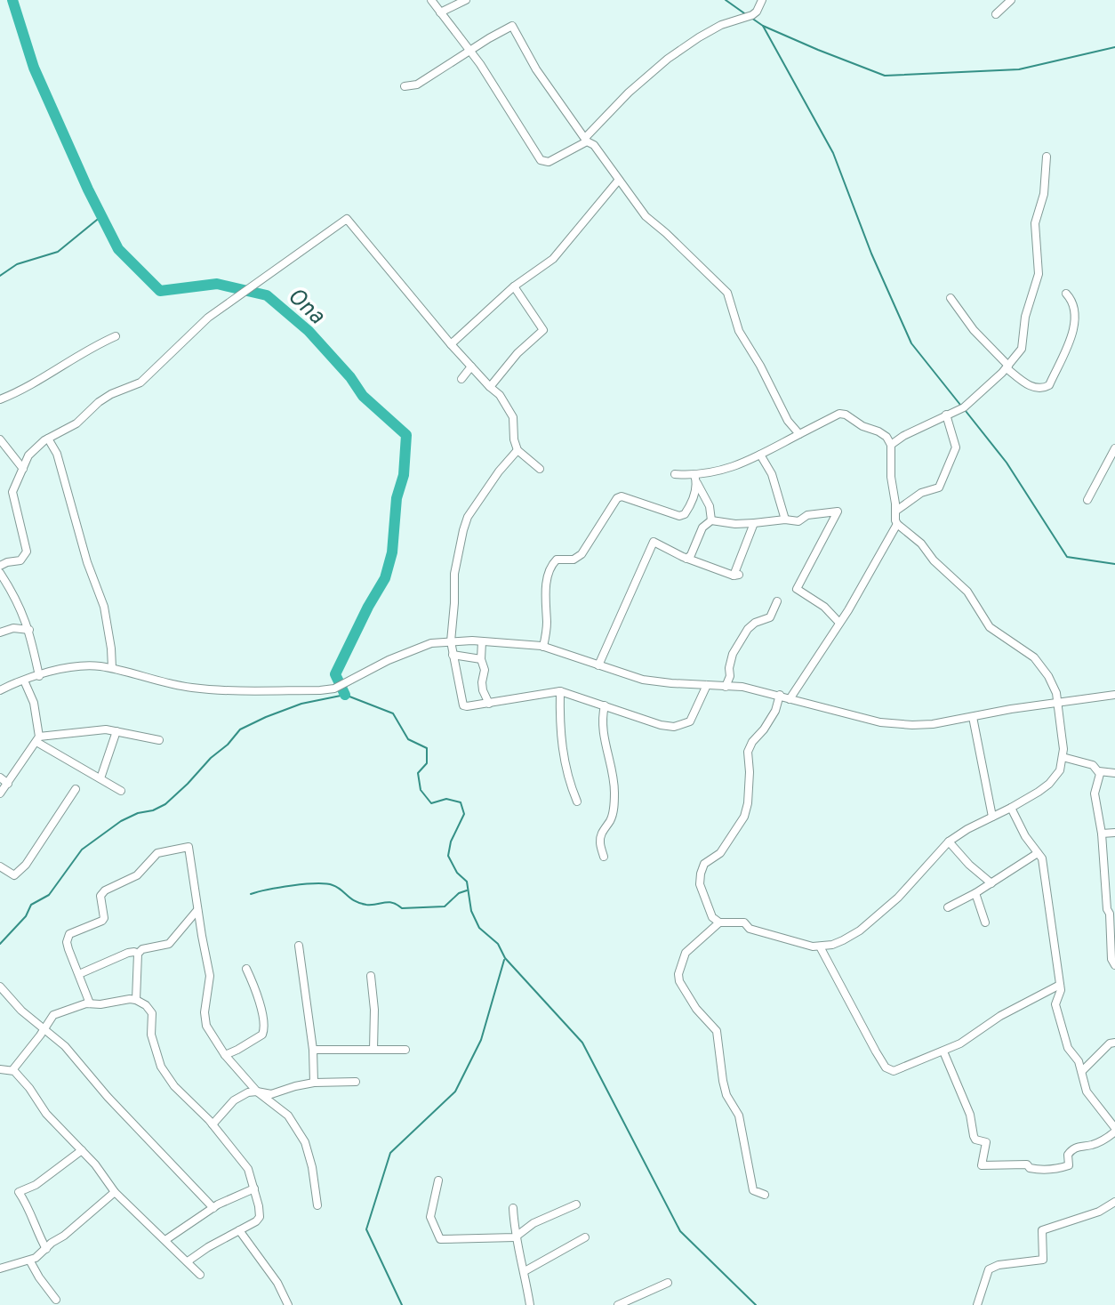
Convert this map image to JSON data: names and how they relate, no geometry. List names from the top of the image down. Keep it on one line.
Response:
{"water":["Ona"]}
